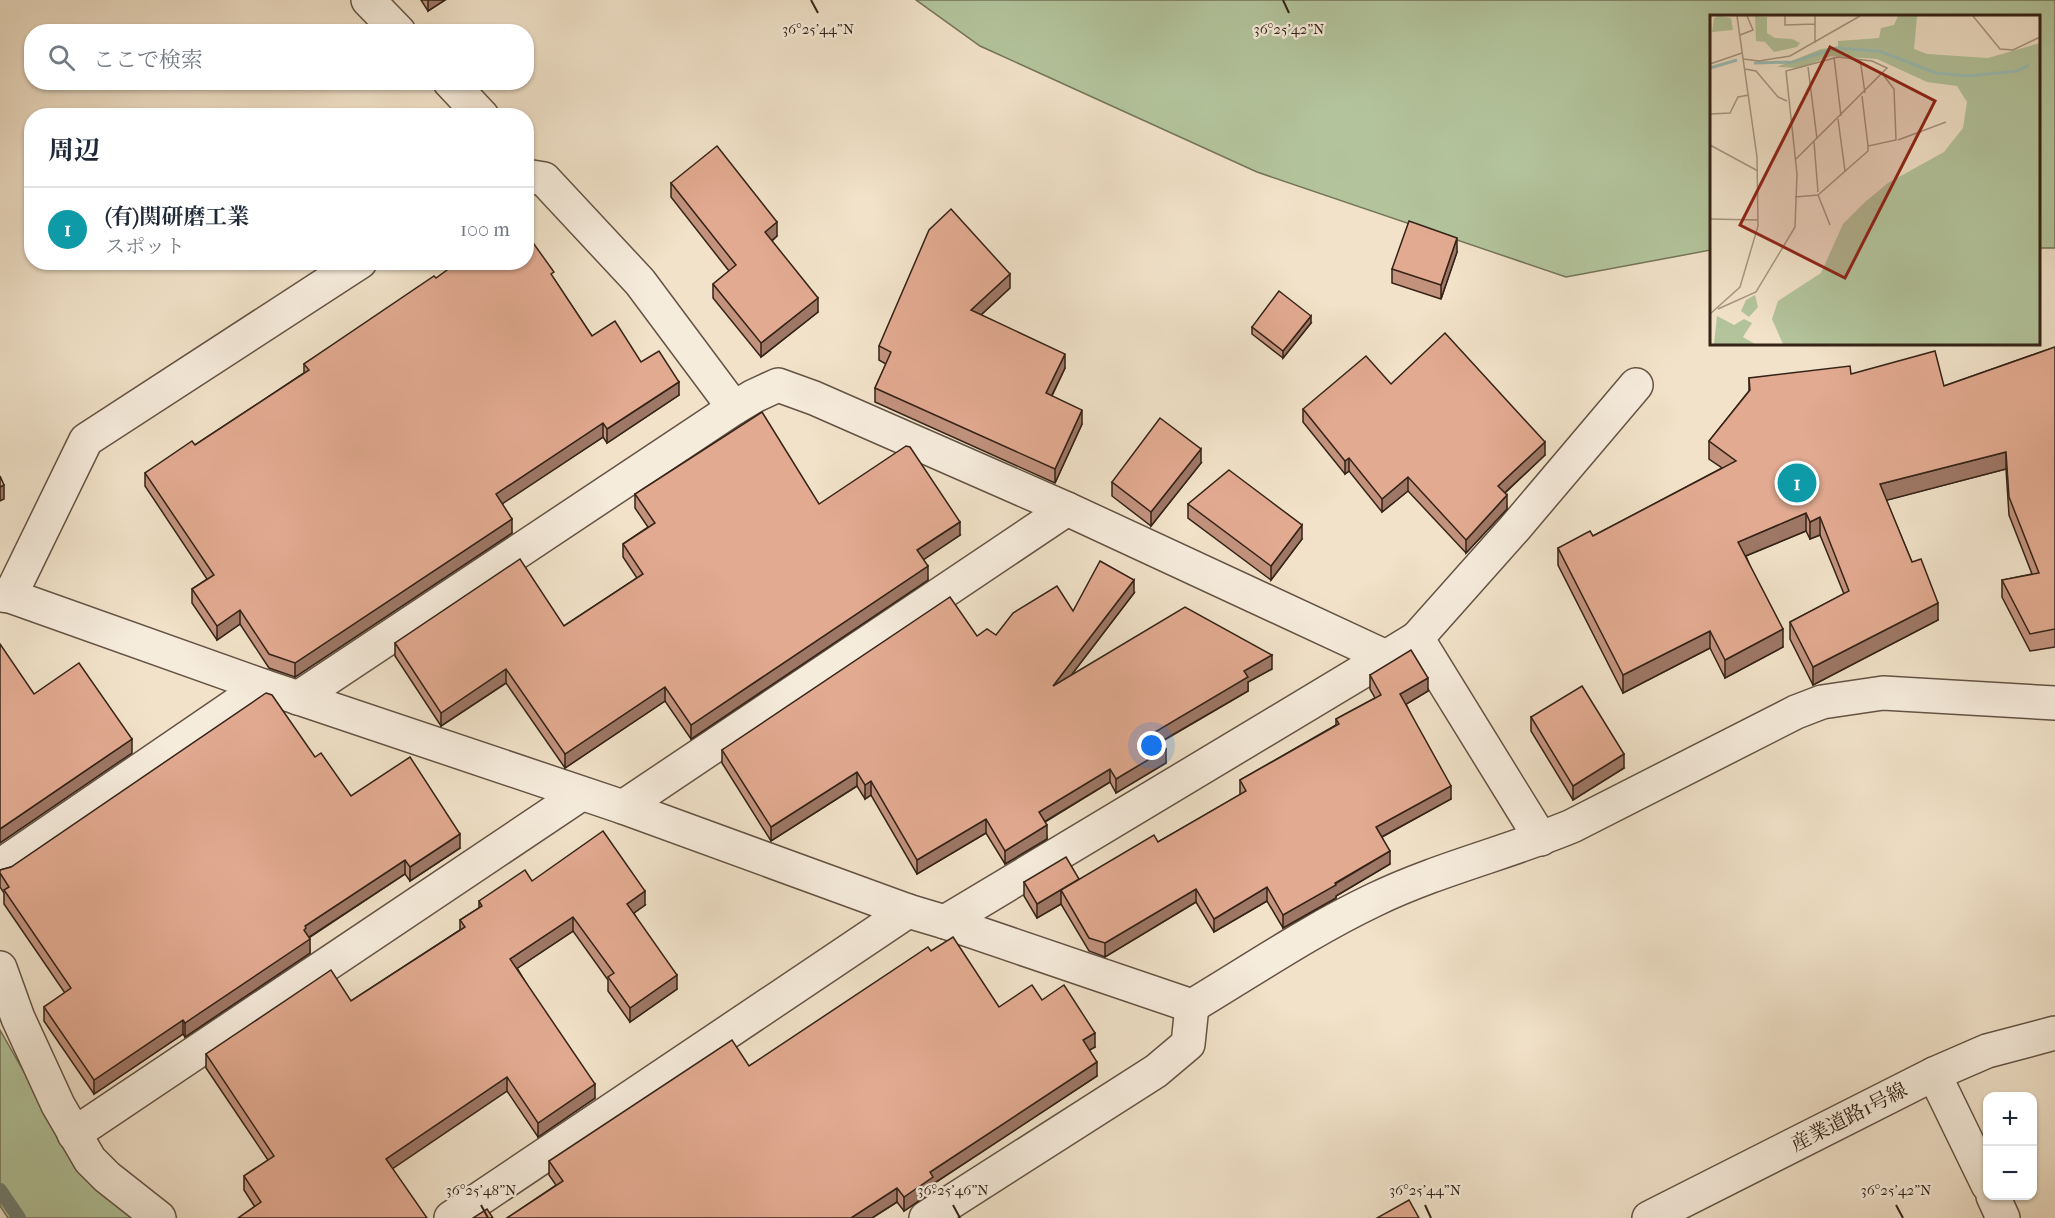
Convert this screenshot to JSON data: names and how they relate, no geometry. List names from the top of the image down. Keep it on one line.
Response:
{"streets":{"street":["産業道路1号線"]},"page":{"search":"ここで検索","heading":"周辺","list":[{"mark":"1","name":"(有)関研磨工業","note":"スポット","value":"100 m"}],"pins":"1","map_buttons":["+","−"]},"coordinates":["36°25'44\"N","36°25'42\"N","36°25'48\"N","36°25'46\"N"]}
